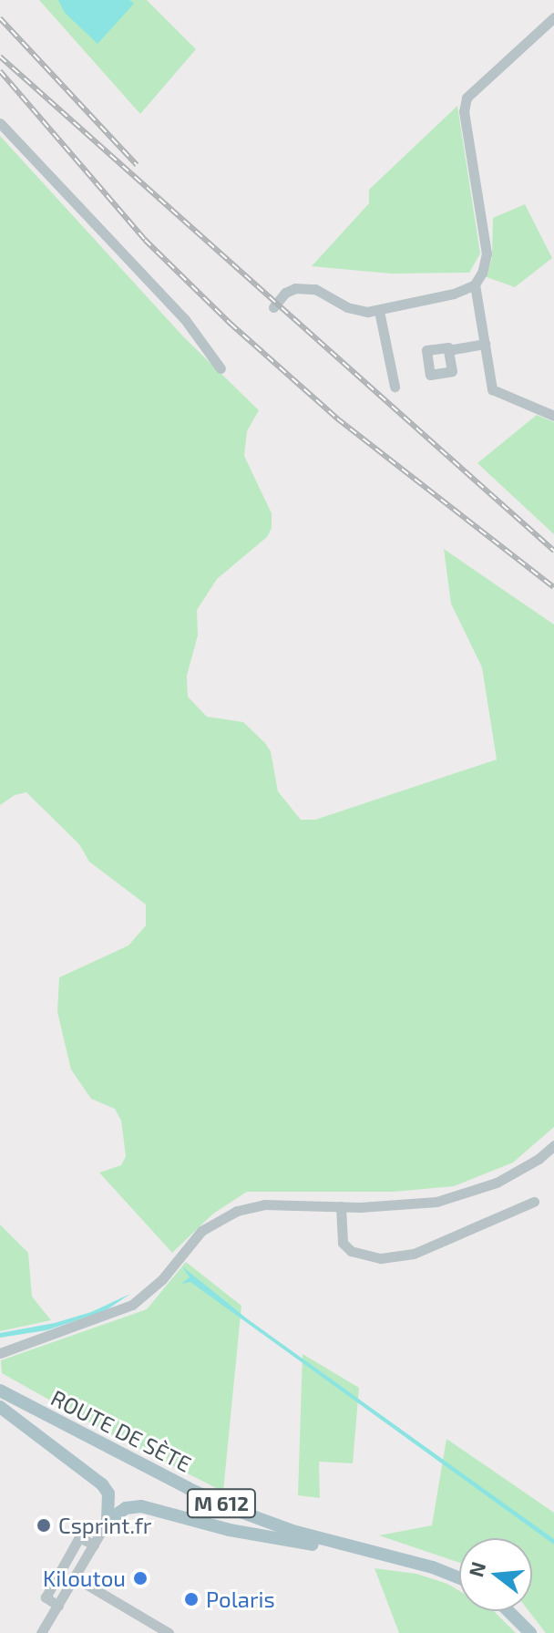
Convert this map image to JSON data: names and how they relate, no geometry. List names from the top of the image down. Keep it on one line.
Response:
{"streets":{"main road":["ROUTE DE SÈTE","M 612"]},"crossings":[["ROUTE DE SÈTE","M 612"]],"places":["Csprint.fr","Kiloutou","Polaris"],"north":"left"}
